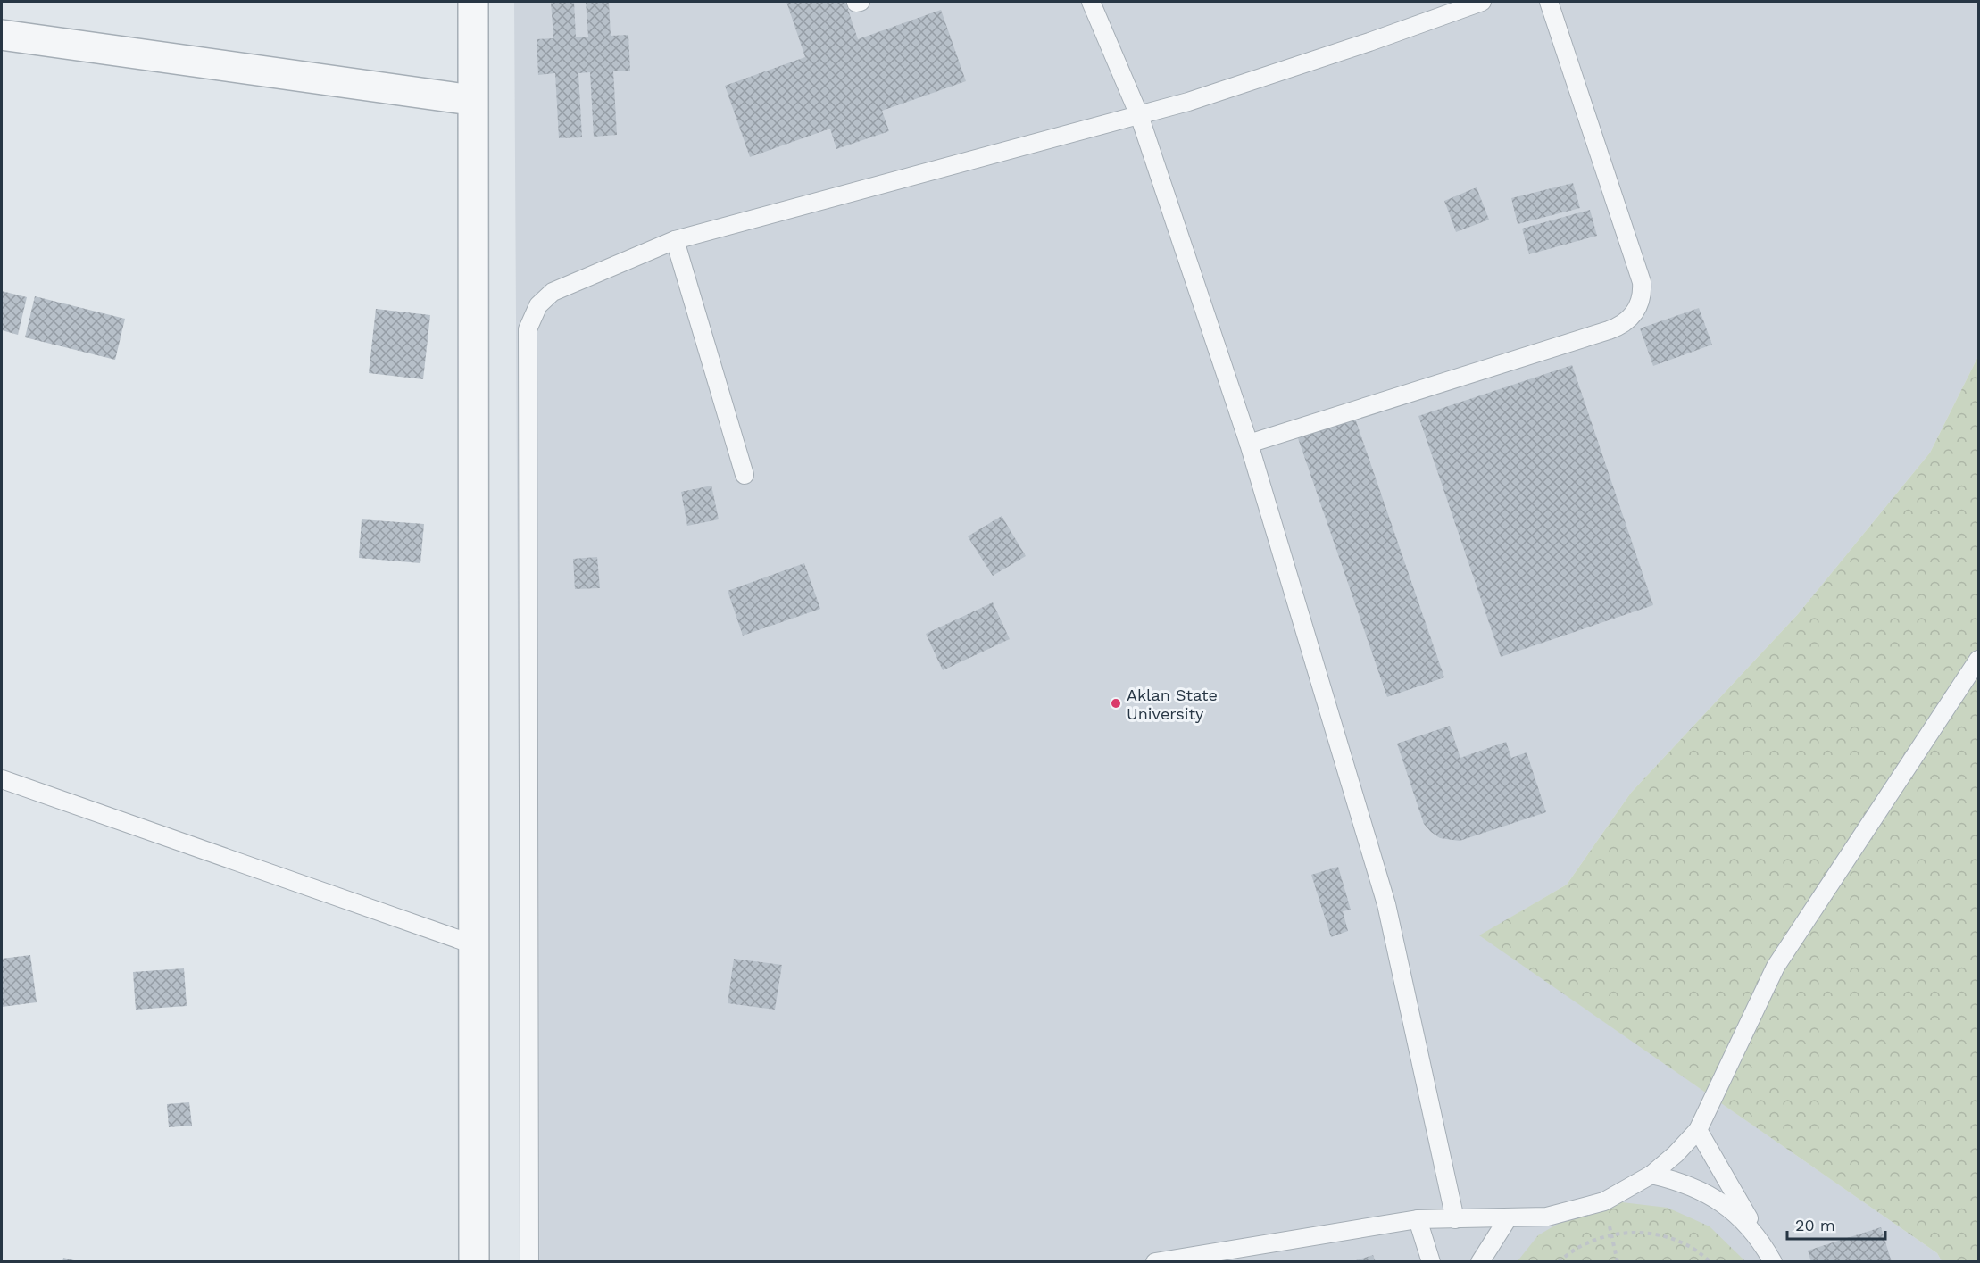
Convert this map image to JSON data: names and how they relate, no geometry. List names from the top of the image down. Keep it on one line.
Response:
{"places":["Aklan State University"],"scale_bar":"20 m"}
